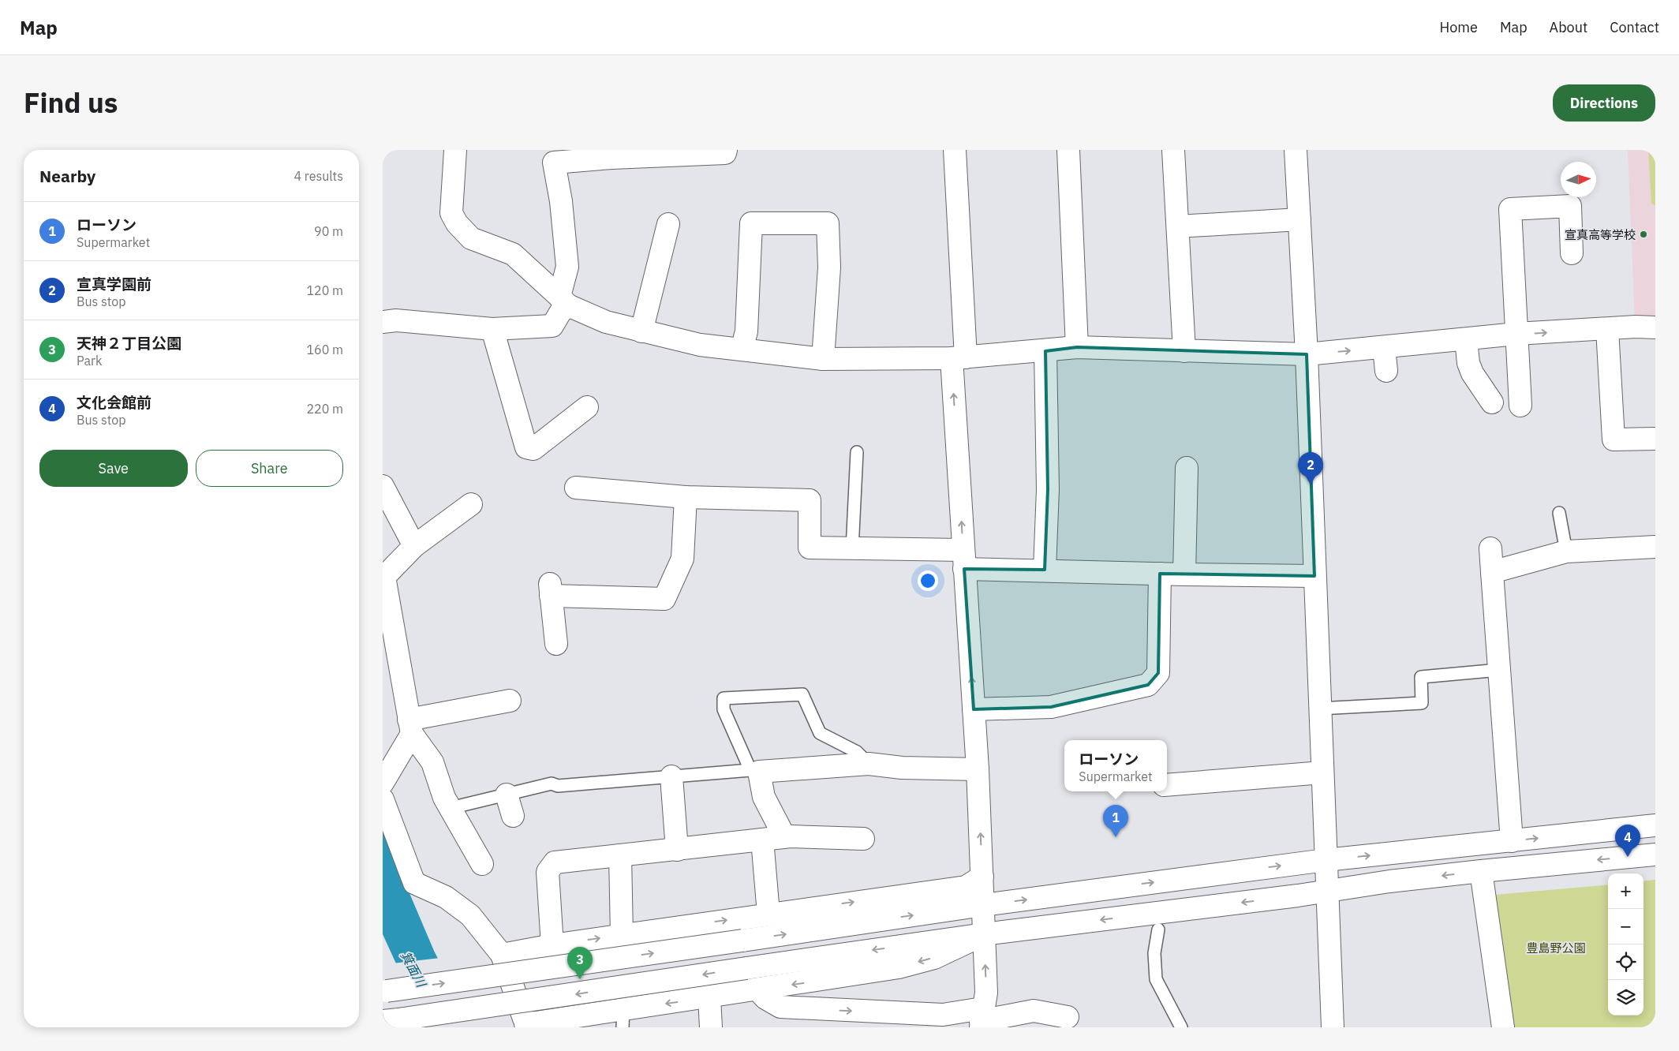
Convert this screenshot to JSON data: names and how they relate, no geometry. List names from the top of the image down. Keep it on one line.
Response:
{"water":["箕面川"],"parks":["豊島野公園"],"places":["宣真高等学校"],"north":"right","page":{"header":"Map","nav":["Home","Map","About","Contact"],"title":"Find us","buttons":["Directions",["Save","Share"]],"heading":["Nearby","4 results"],"list":[{"mark":"1","name":"ローソン","note":"Supermarket","value":"90 m"},{"mark":"2","name":"宣真学園前","note":"Bus stop","value":"120 m"},{"mark":"3","name":"天神２丁目公園","note":"Park","value":"160 m"},{"mark":"4","name":"文化会館前","note":"Bus stop","value":"220 m"}],"pins":["2","1","4","3"],"popup":["ローソン","Supermarket"],"map_buttons":["+","−"]}}
